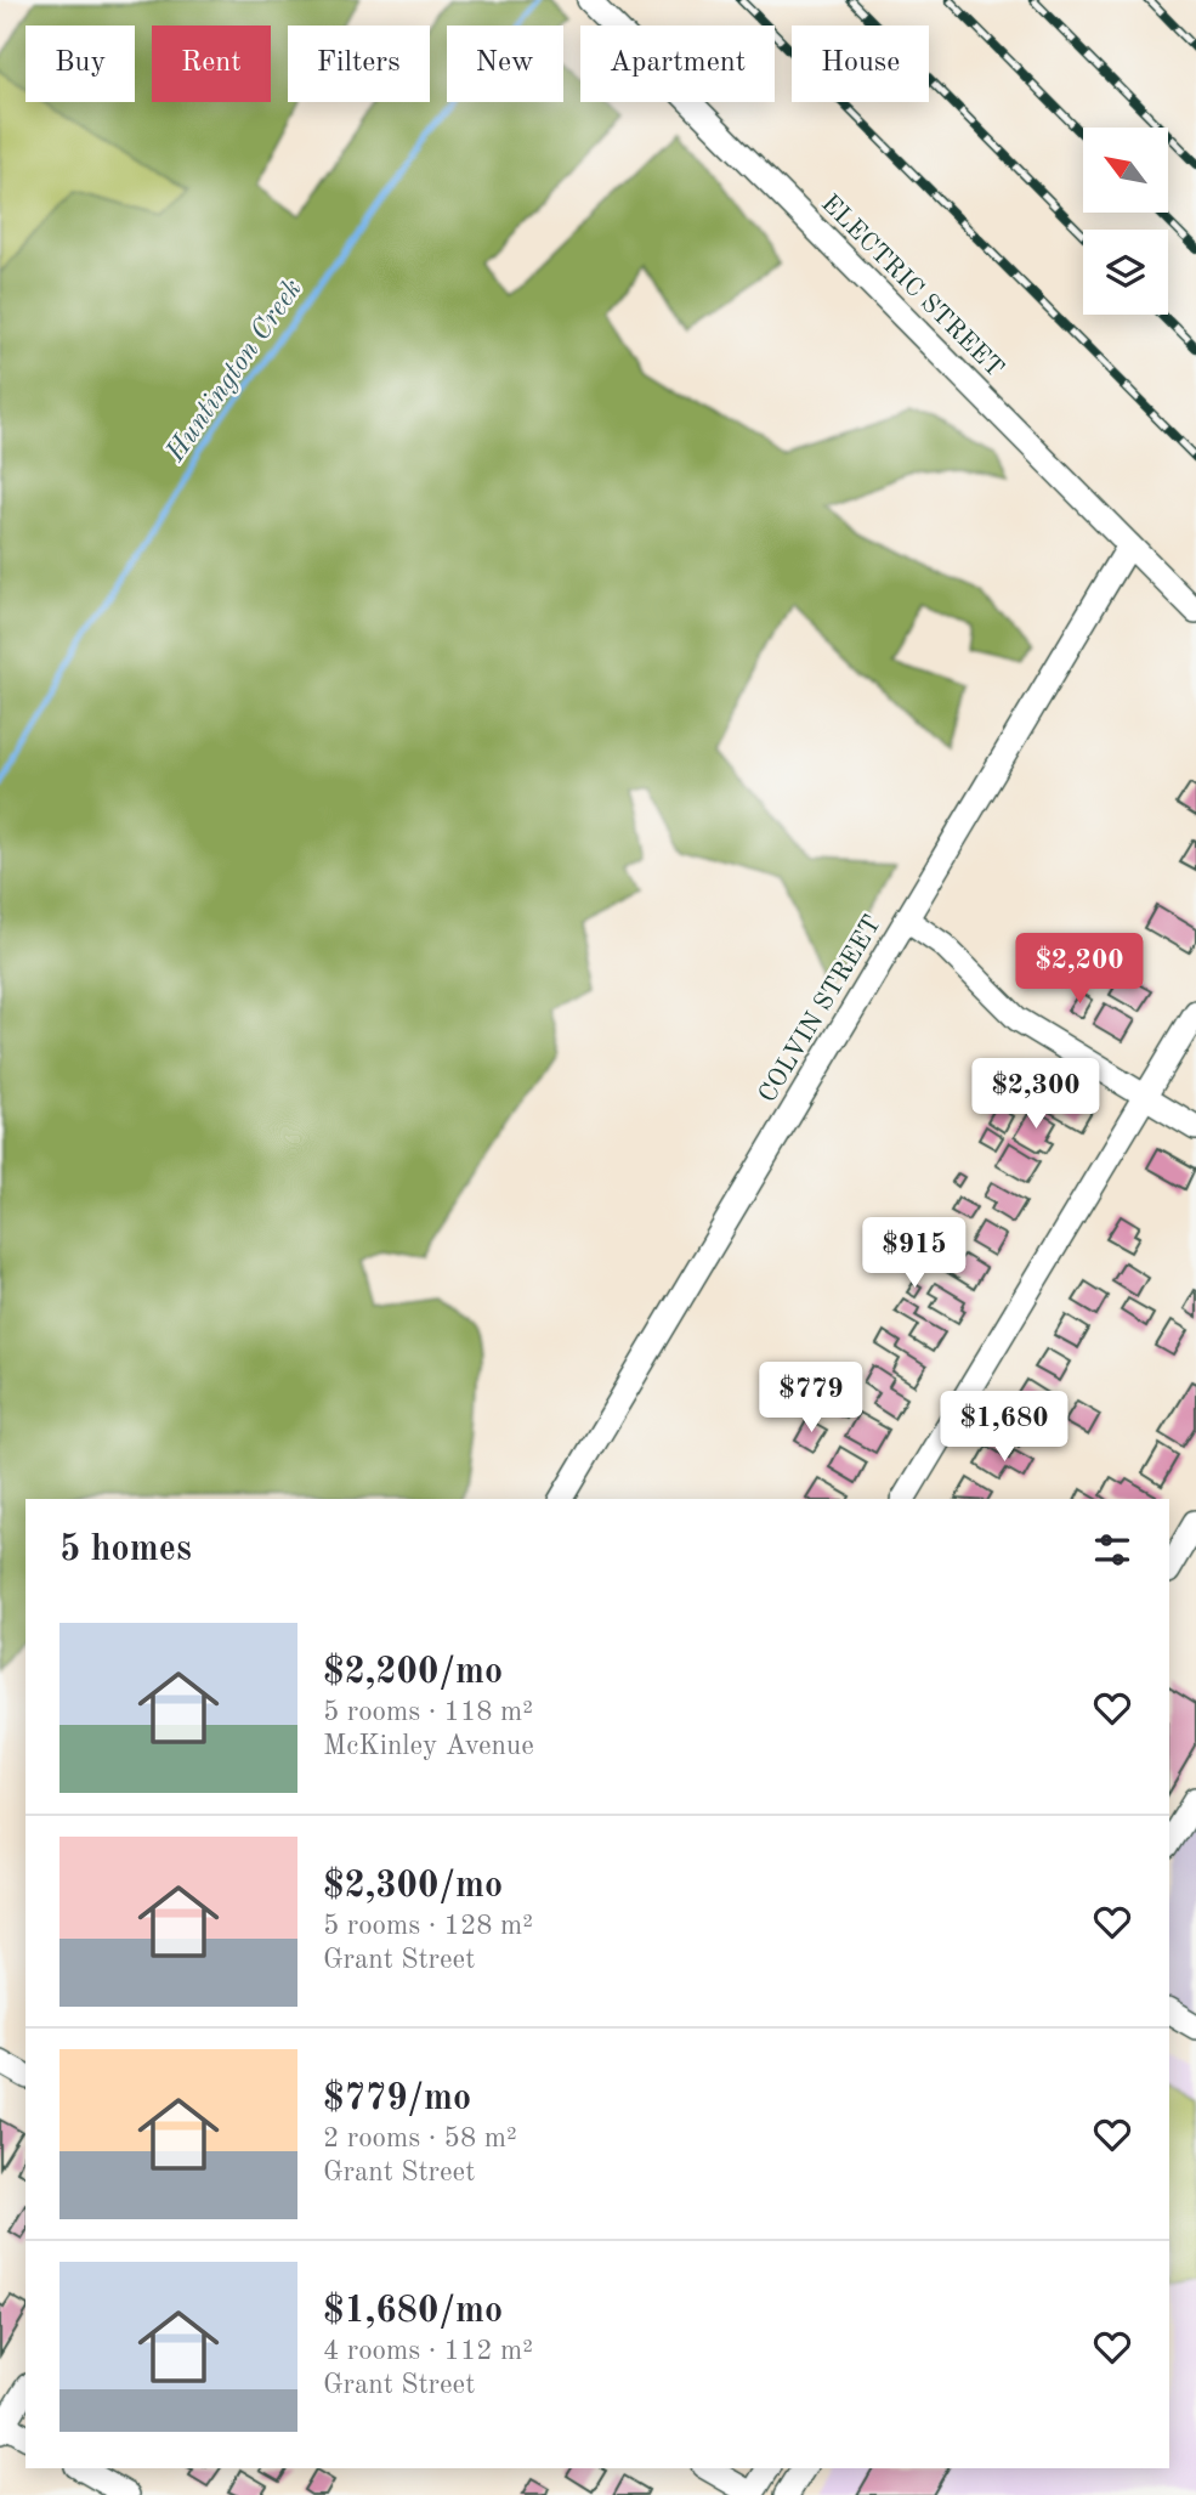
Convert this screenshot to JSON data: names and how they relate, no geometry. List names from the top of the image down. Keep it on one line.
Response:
{"streets":{"street":["ELECTRIC STREET","COLVIN STREET"]},"crossings":[["ELECTRIC STREET","COLVIN STREET"]],"water":["Huntington Creek"],"north":"top left","page":{"chip":["Buy","Rent","Filters","New","Apartment","House"],"price":["$2,200","$2,300","$915","$779","$1,680"],"heading":"5 homes","list":[{"name":"$2,200/mo","note":"5 rooms · 118 m² · McKinley Avenue"},{"name":"$2,300/mo","note":"5 rooms · 128 m² · Grant Street"},{"name":"$779/mo","note":"2 rooms · 58 m² · Grant Street"},{"name":"$1,680/mo","note":"4 rooms · 112 m² · Grant Street"}]}}
